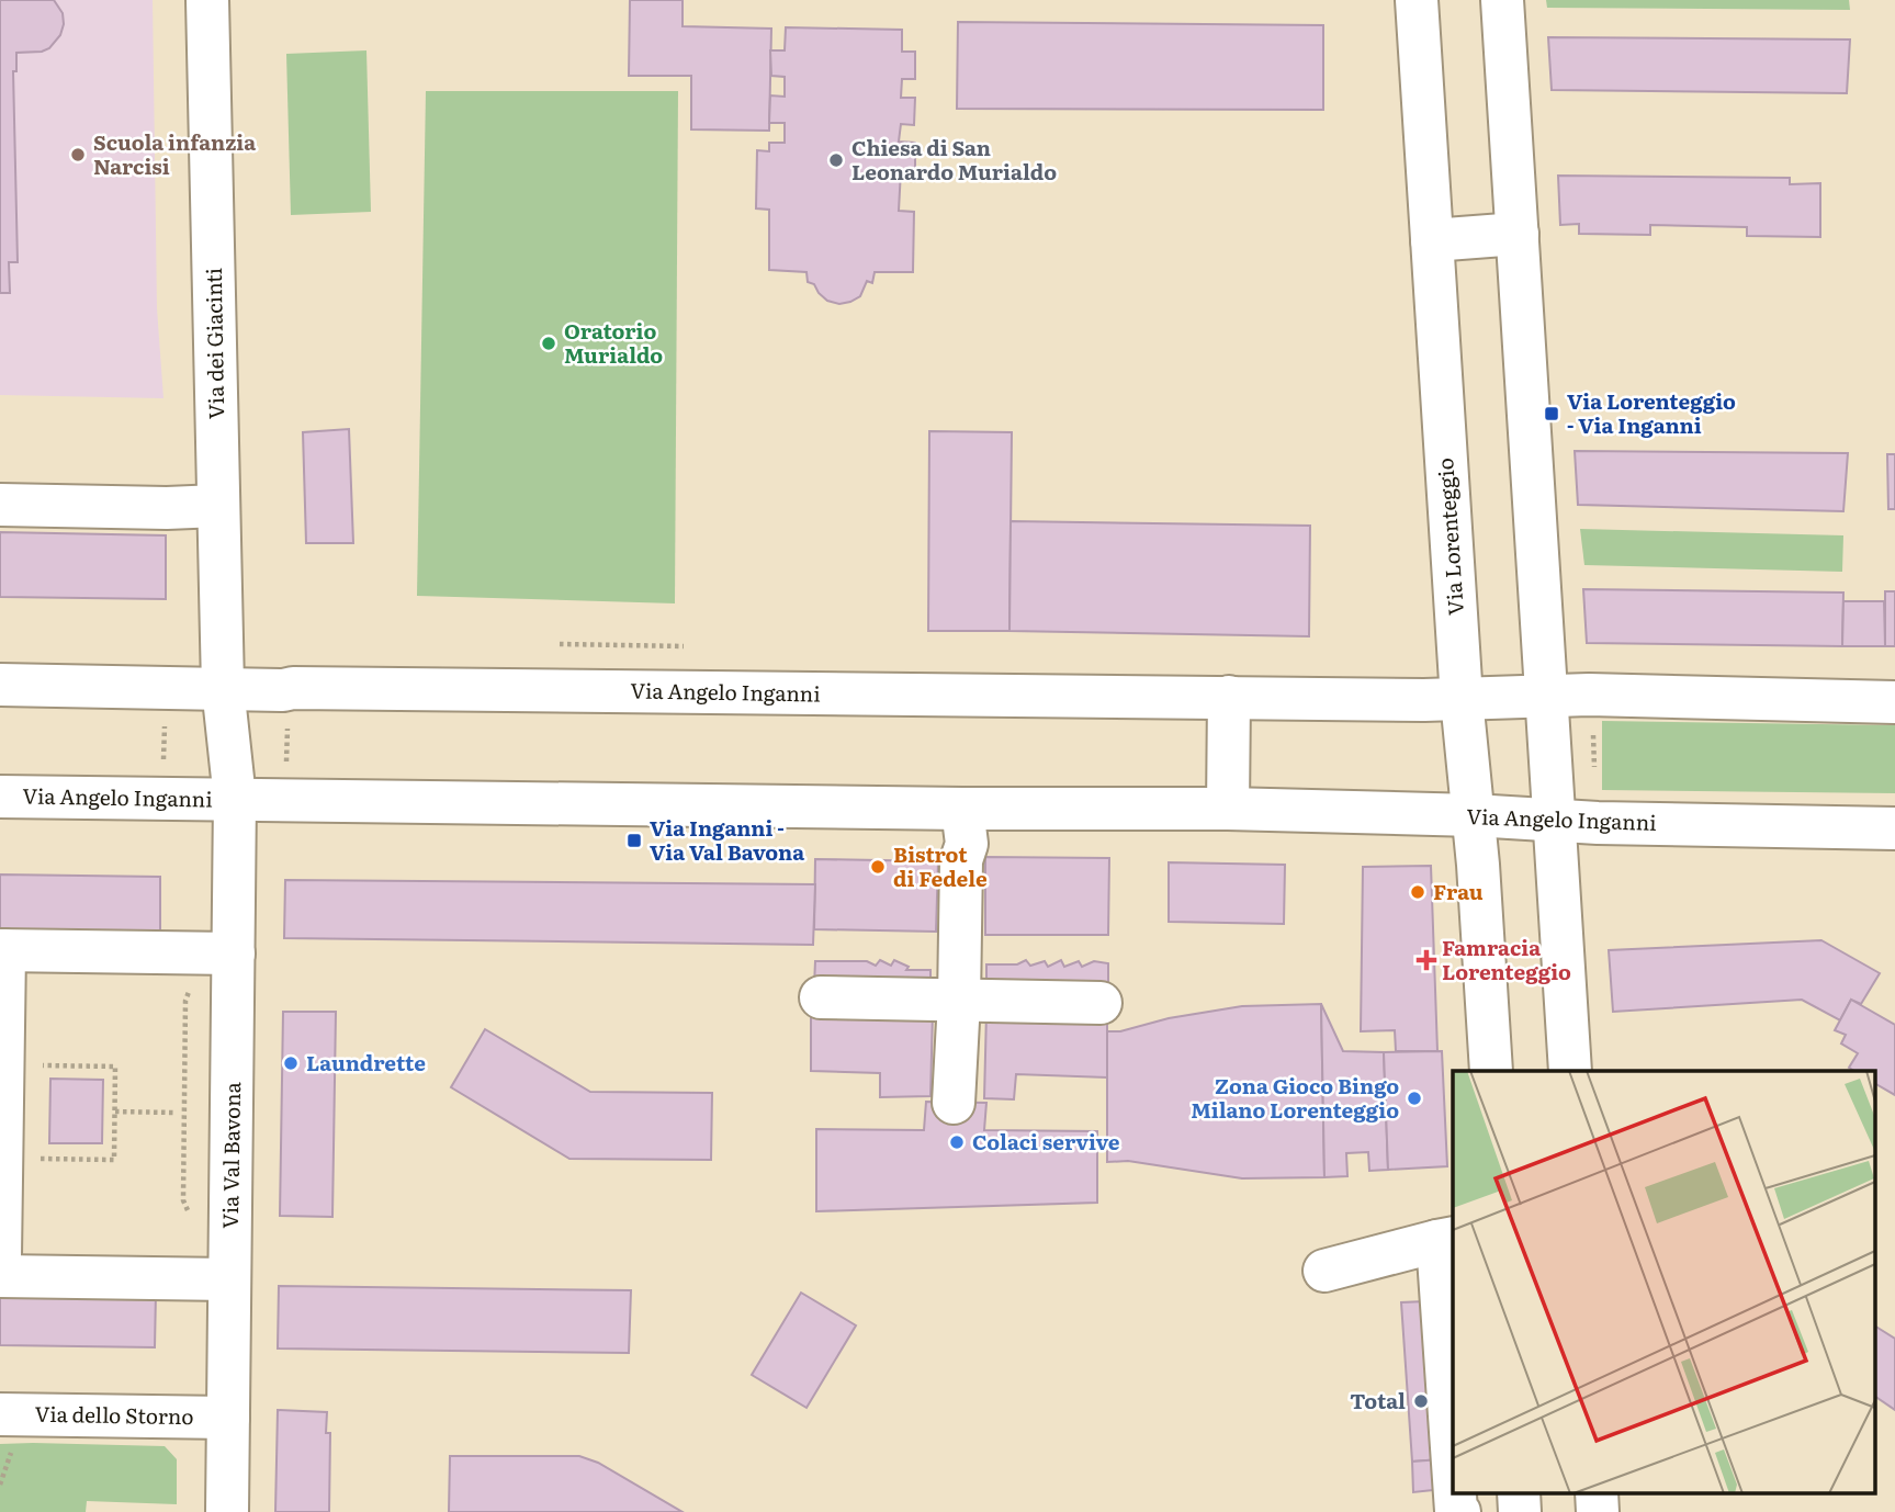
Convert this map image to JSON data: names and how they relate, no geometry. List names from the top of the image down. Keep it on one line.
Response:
{"streets":{"street":["Via dei Giacinti","Via Lorenteggio","Via Angelo Inganni","Via Val Bavona","Via dello Storno"]},"crossings":[["Via dei Giacinti","Via Angelo Inganni"],["Via Lorenteggio","Via Angelo Inganni"],["Via Angelo Inganni","Via Val Bavona"],["Via Val Bavona","Via dello Storno"]],"places":{"other":["Scuola infanzia Narcisi","Chiesa di San Leonardo Murialdo","Oratorio Murialdo","Bistrot di Fedele","Frau","Laundrette","Zona Gioco Bingo Milano Lorenteggio","Colaci servive","Total"],"transit":["Via Lorenteggio - Via Inganni","Via Inganni - Via Val Bavona"],"health":["Famracia Lorenteggio"]}}
